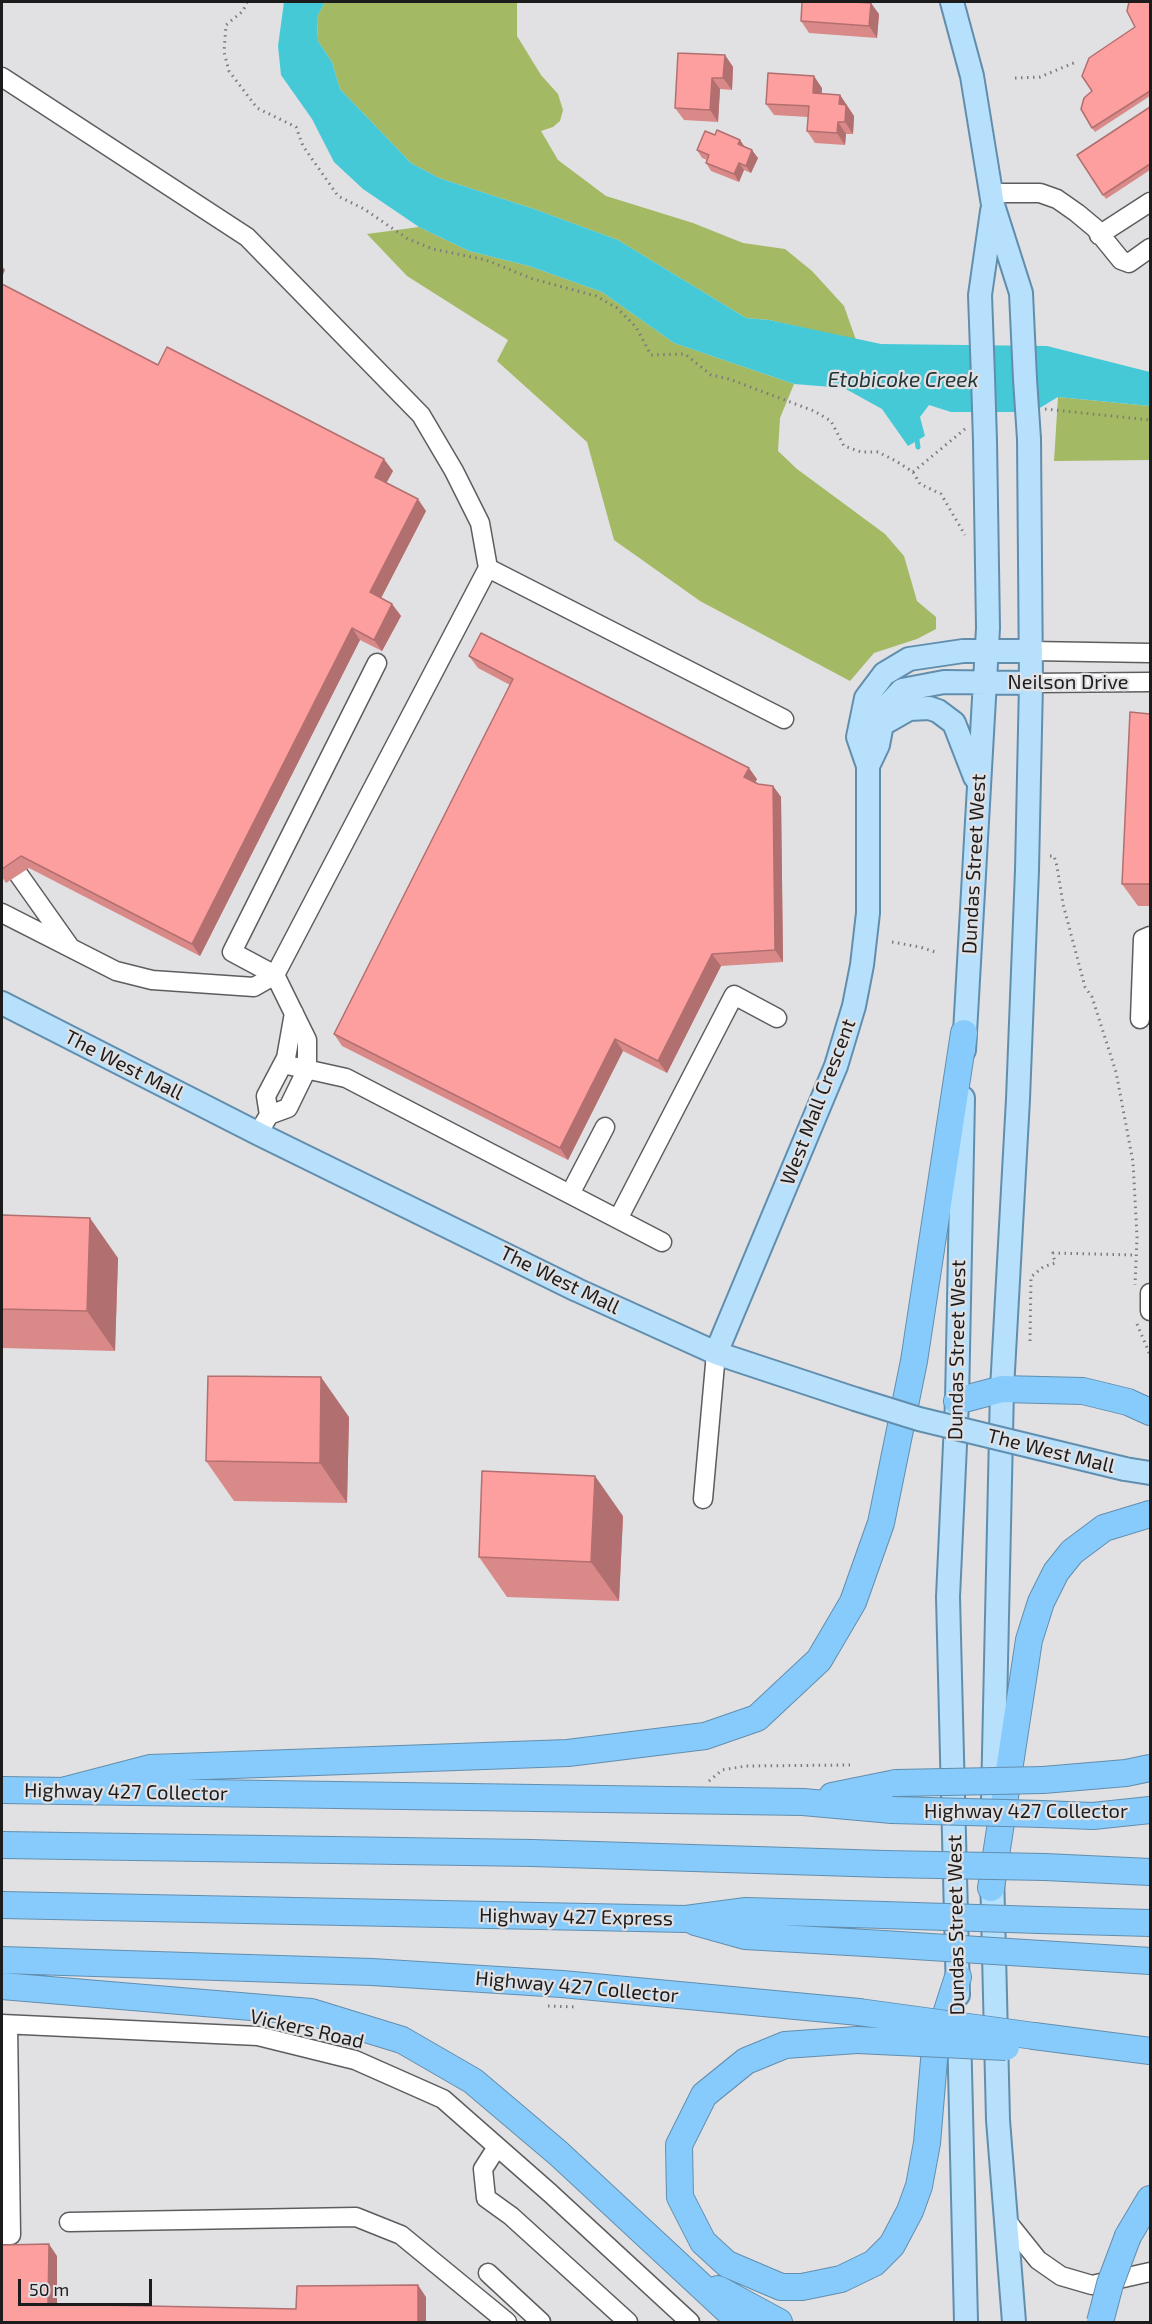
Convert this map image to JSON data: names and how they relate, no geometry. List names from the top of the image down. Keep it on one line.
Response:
{"streets":{"highway":["Highway 427 Collector","Highway 427 Express"],"main road":["Neilson Drive","Dundas Street West","The West Mall","West Mall Crescent"],"street":["Vickers Road"]},"crossings":[["Neilson Drive","Dundas Street West"],["Neilson Drive","West Mall Crescent"],["Dundas Street West","West Mall Crescent"],["The West Mall","West Mall Crescent"]],"water":["Etobicoke Creek"],"scale_bar":"50 m"}
